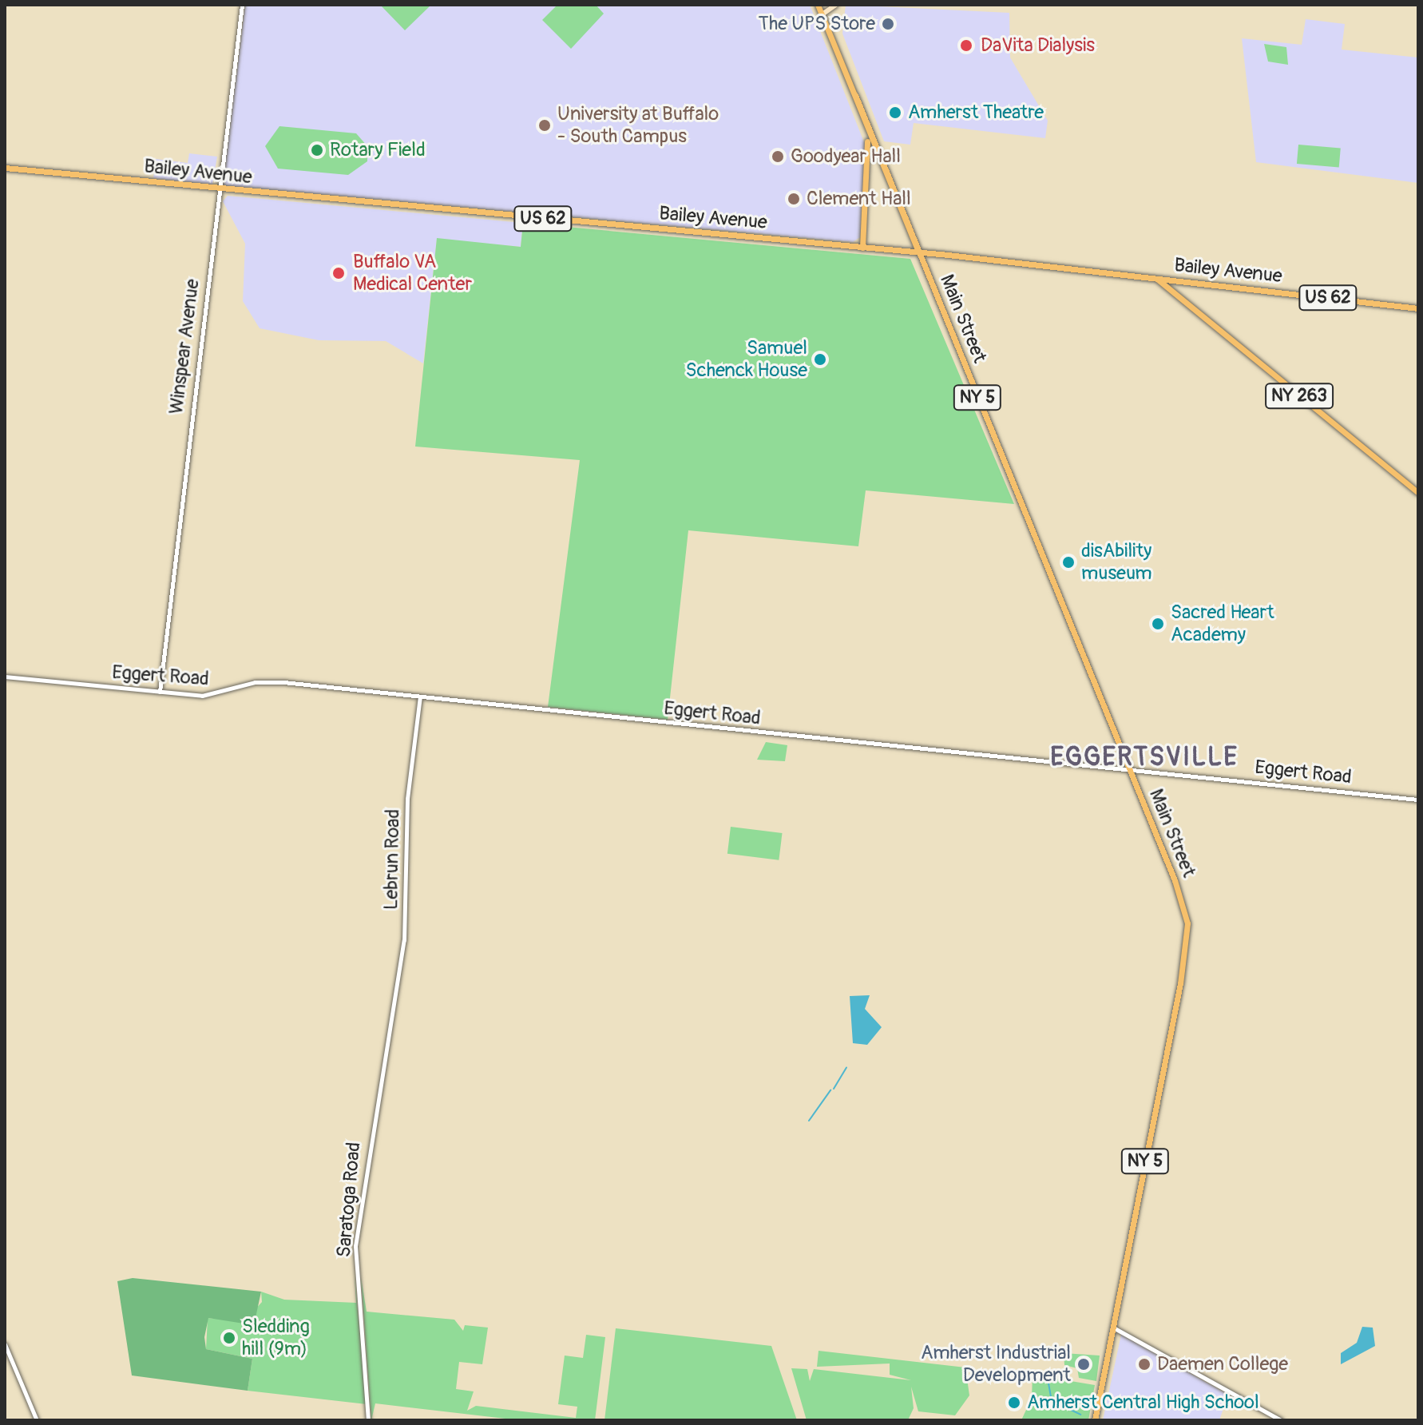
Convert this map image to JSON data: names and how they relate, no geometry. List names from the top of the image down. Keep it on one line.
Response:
{"streets":{"main road":["Bailey Avenue","US 62","Main Street","NY 263","NY 5"],"street":["Winspear Avenue","Eggert Road","Lebrun Road","Saratoga Road"]},"crossings":[["Bailey Avenue","Main Street"],["Bailey Avenue","Winspear Avenue"],["Bailey Avenue","NY 263"],["Main Street","Eggert Road"],["Winspear Avenue","Eggert Road"],["Eggert Road","Lebrun Road"],["Lebrun Road","Saratoga Road"]],"districts":["EGGERTSVILLE"],"places":["The UPS Store","DaVita Dialysis","Amherst Theatre","University at Buffalo - South Campus","Rotary Field","Goodyear Hall","Clement Hall","Buffalo VA Medical Center","Samuel Schenck House","disAbility museum","Sacred Heart Academy","Sledding hill (9m)","Amherst Industrial Development","Daemen College","Amherst Central High School"]}
